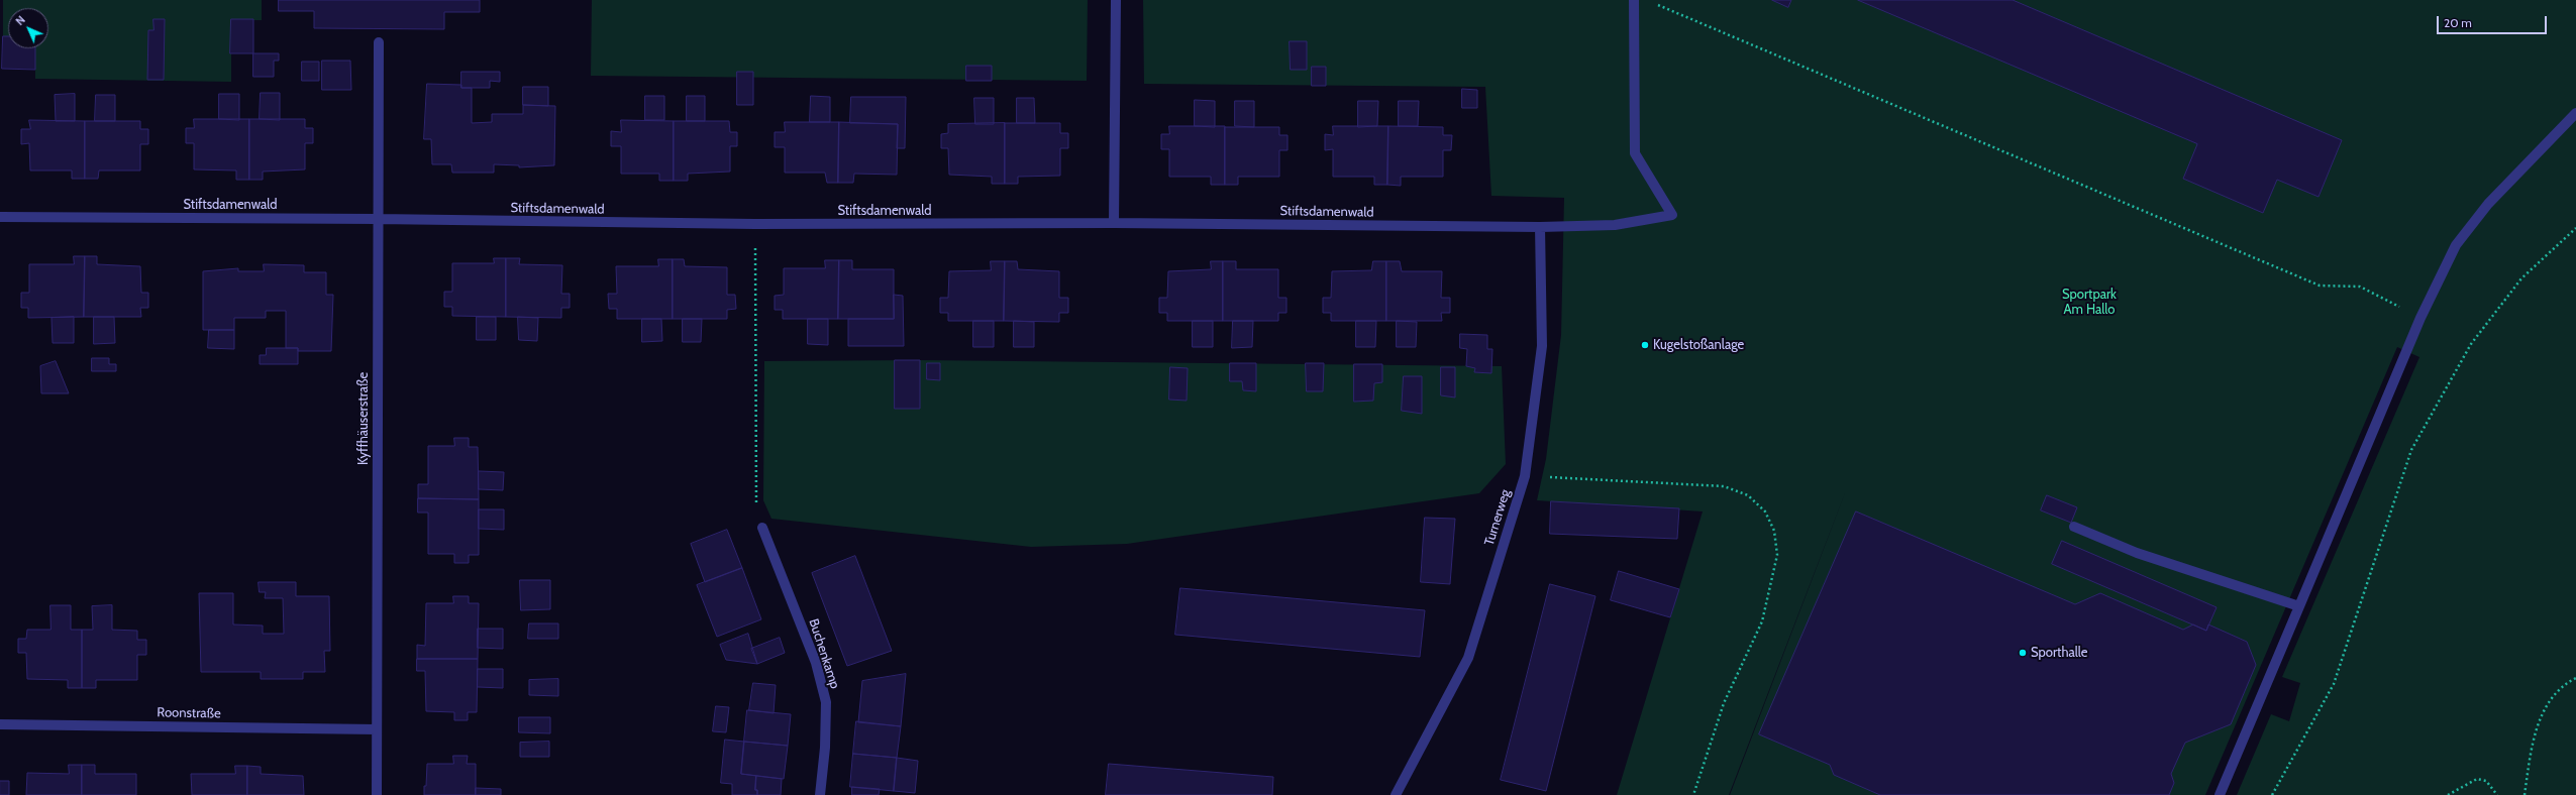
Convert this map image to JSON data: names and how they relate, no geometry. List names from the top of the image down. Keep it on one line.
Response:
{"streets":{"street":["Stiftsdamenwald","Kyffhäuserstraße","Turnerweg","Buchenkamp","Roonstraße"]},"crossings":[["Stiftsdamenwald","Kyffhäuserstraße"],["Stiftsdamenwald","Turnerweg"],["Kyffhäuserstraße","Roonstraße"]],"parks":["Sportpark Am Hallo"],"places":["Kugelstoßanlage","Sporthalle"],"scale_bar":"20 m","north":"top left"}
